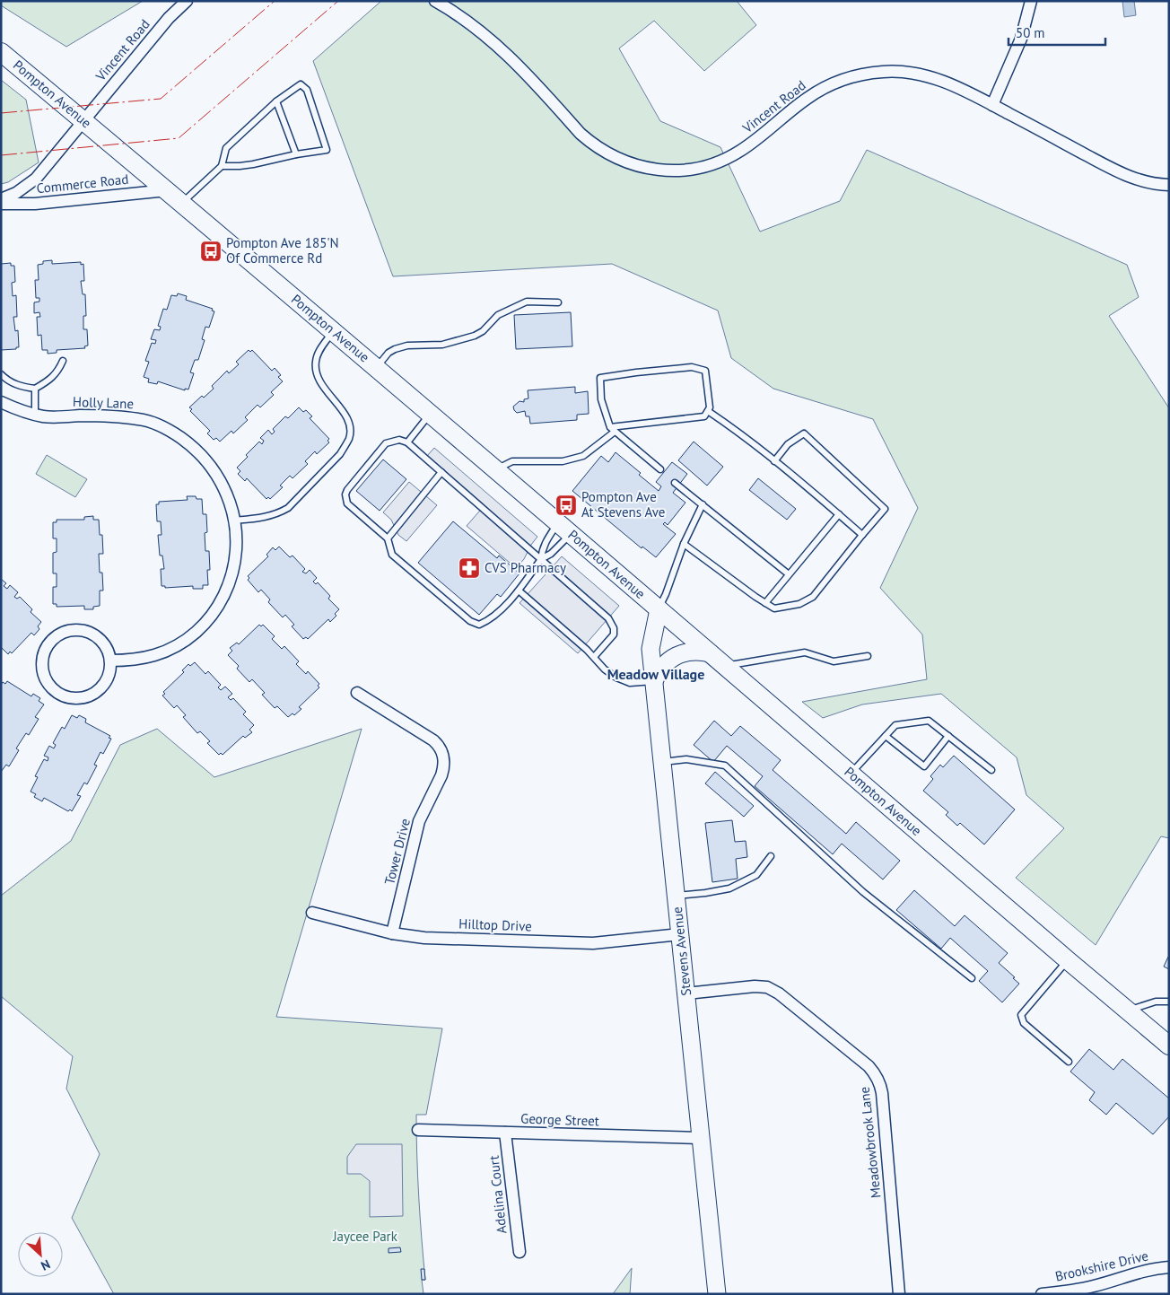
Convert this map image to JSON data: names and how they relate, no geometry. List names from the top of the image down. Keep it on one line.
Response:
{"streets":{"main road":["Pompton Avenue","Stevens Avenue"],"street":["Vincent Road","Commerce Road","Holly Lane","Tower Drive","Hilltop Drive","George Street","Meadowbrook Lane","Adelina Court","Brookshire Drive"]},"crossings":[["Vincent Road","Pompton Avenue"],["Vincent Road","Commerce Road"],["Pompton Avenue","Commerce Road"],["Pompton Avenue","Stevens Avenue"],["Tower Drive","Hilltop Drive"],["Hilltop Drive","Stevens Avenue"],["Stevens Avenue","George Street"],["Stevens Avenue","Meadowbrook Lane"],["George Street","Adelina Court"]],"districts":["Meadow Village"],"parks":["Jaycee Park"],"places":{"bus stop":["Pompton Ave 185'N Of Commerce Rd","Pompton Ave At Stevens Ave"],"pharmacy":["CVS Pharmacy"]},"scale_bar":"50 m","north":"bottom right"}
